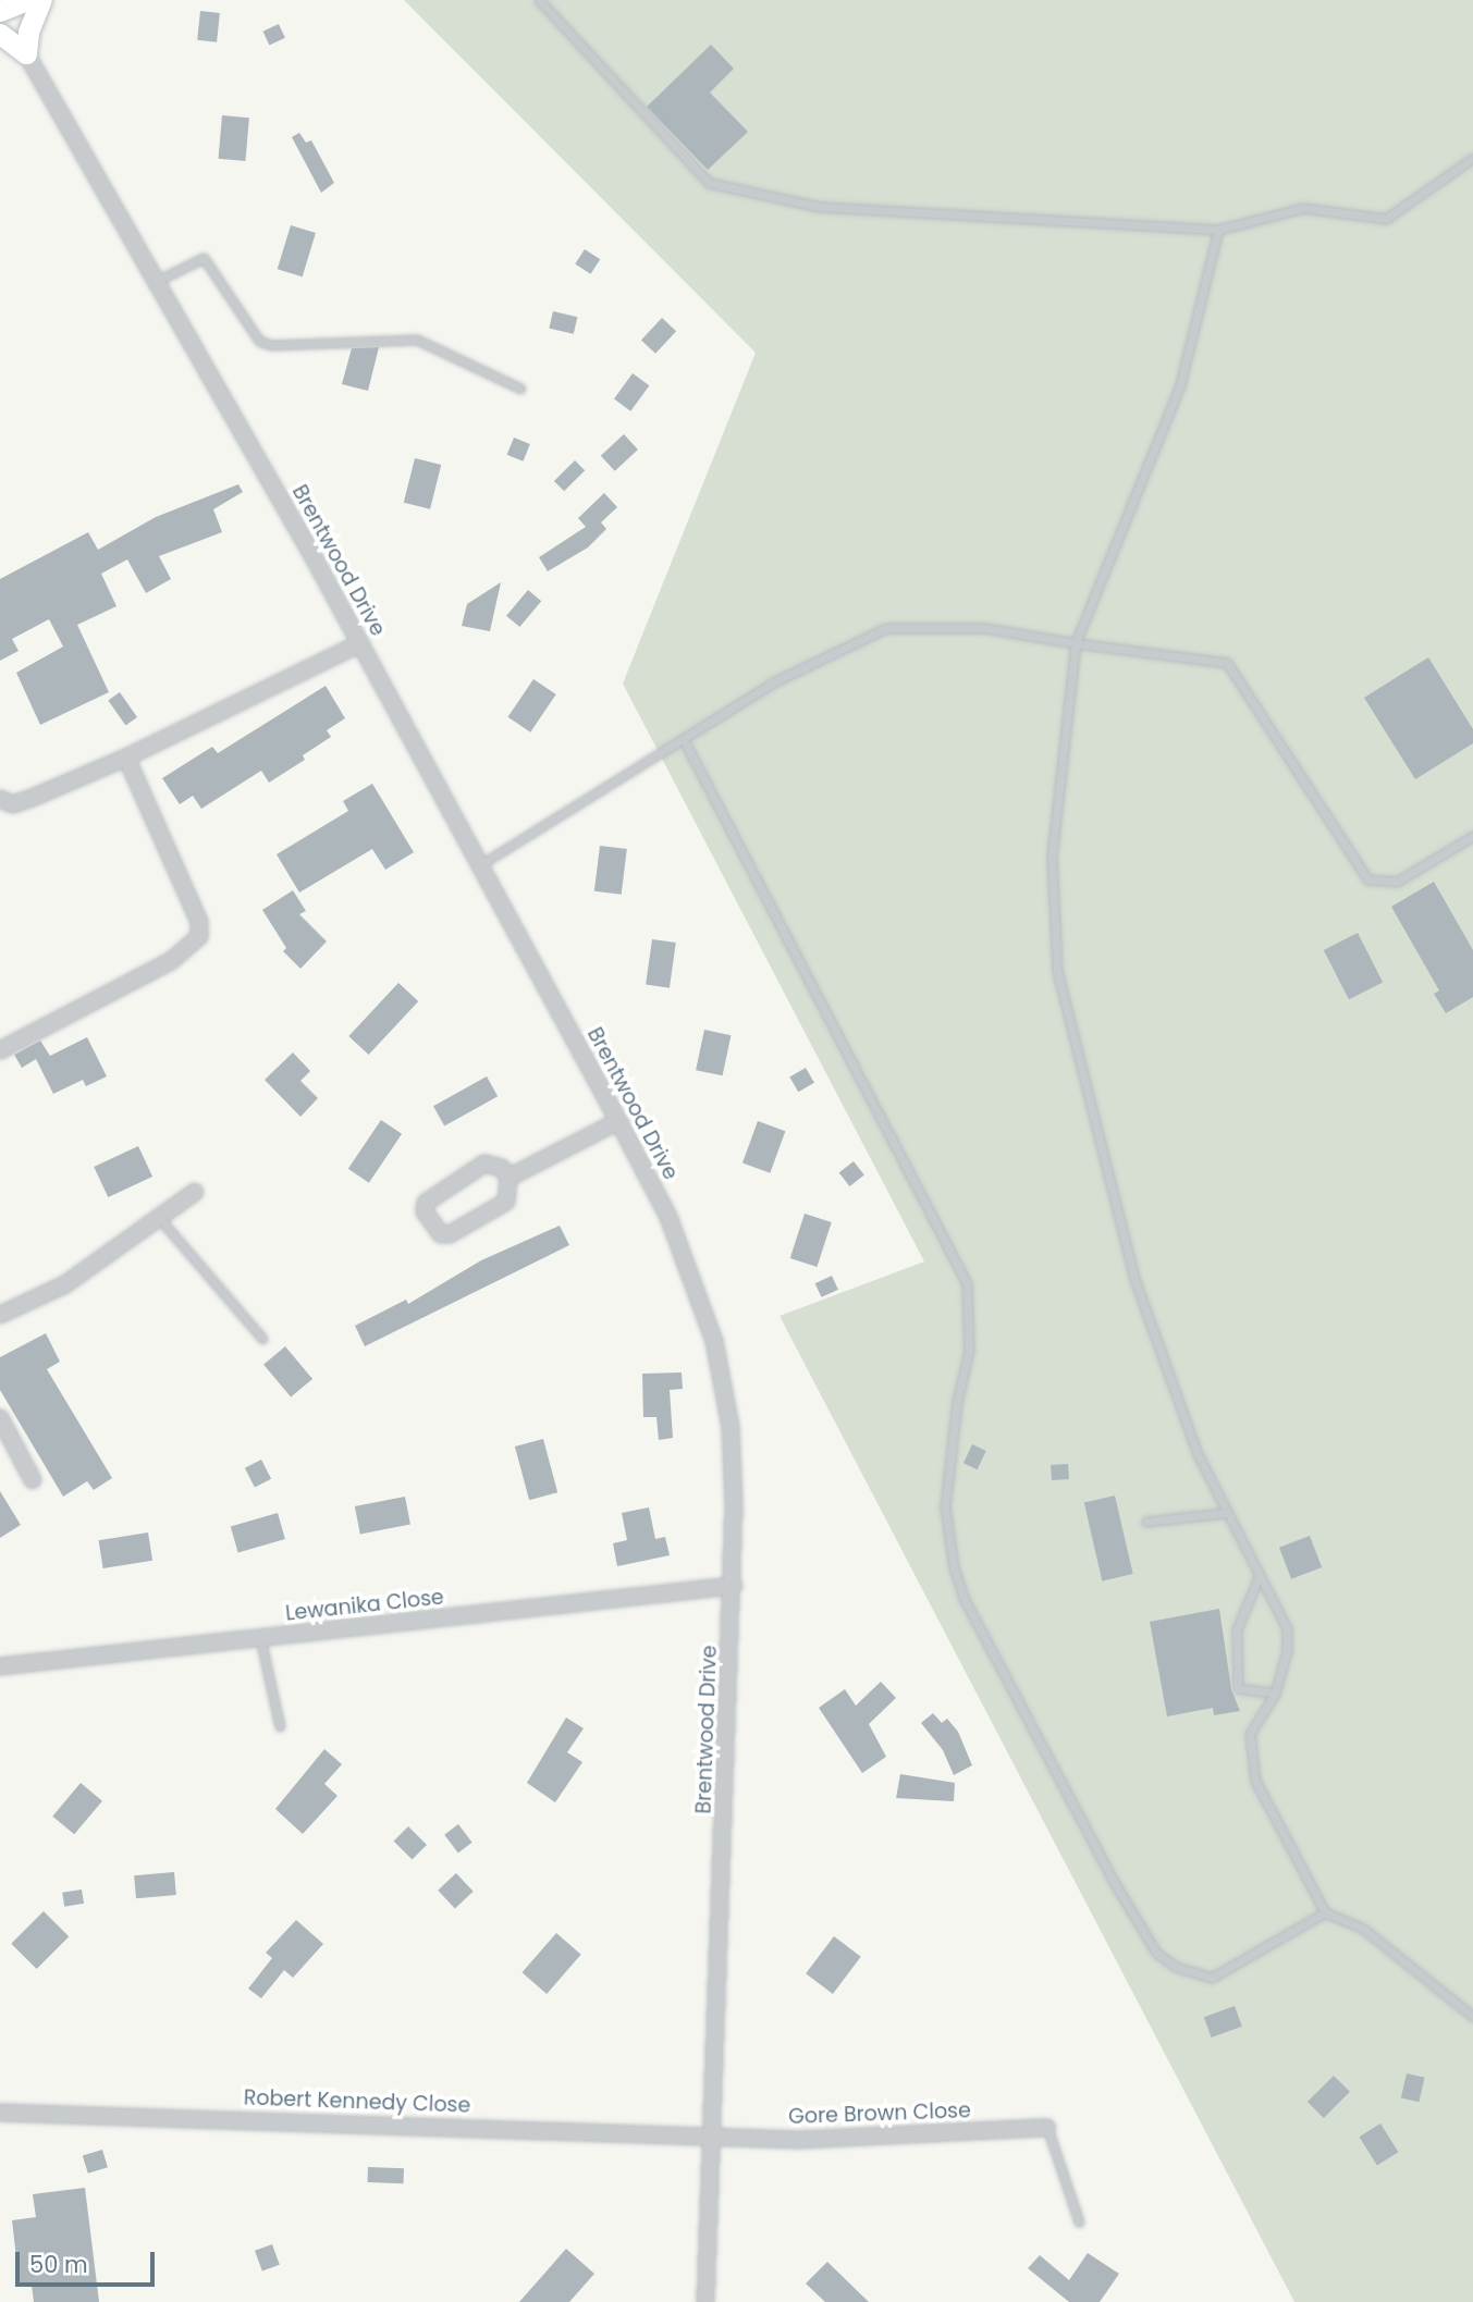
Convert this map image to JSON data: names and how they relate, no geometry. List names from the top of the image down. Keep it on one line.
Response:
{"streets":{"street":["Brentwood Drive","Lewanika Close","Robert Kennedy Close","Gore Brown Close"]},"crossings":[["Brentwood Drive","Lewanika Close"],["Brentwood Drive","Robert Kennedy Close"],["Brentwood Drive","Gore Brown Close"],["Robert Kennedy Close","Gore Brown Close"]],"scale_bar":"50 m"}
